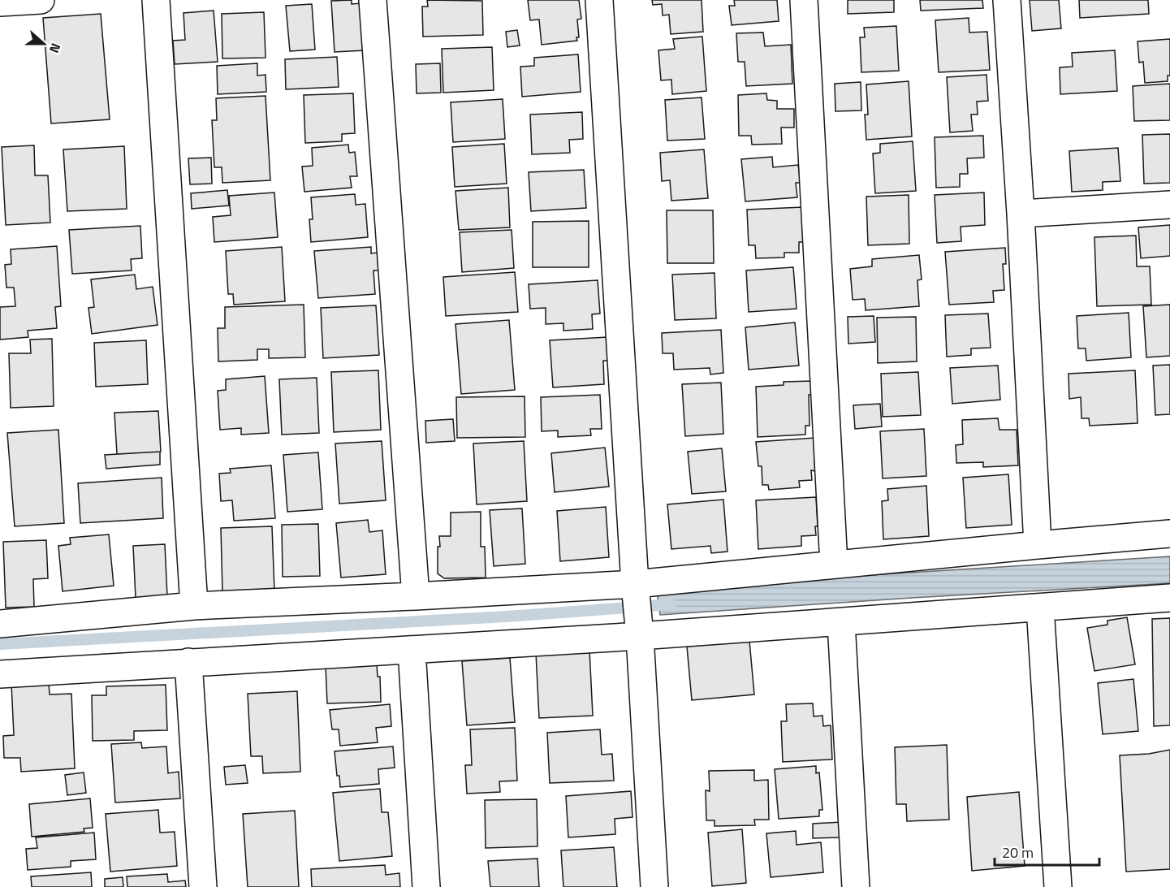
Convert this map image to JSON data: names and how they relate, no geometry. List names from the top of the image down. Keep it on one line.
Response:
{"scale_bar":"20 m","north":"right"}
